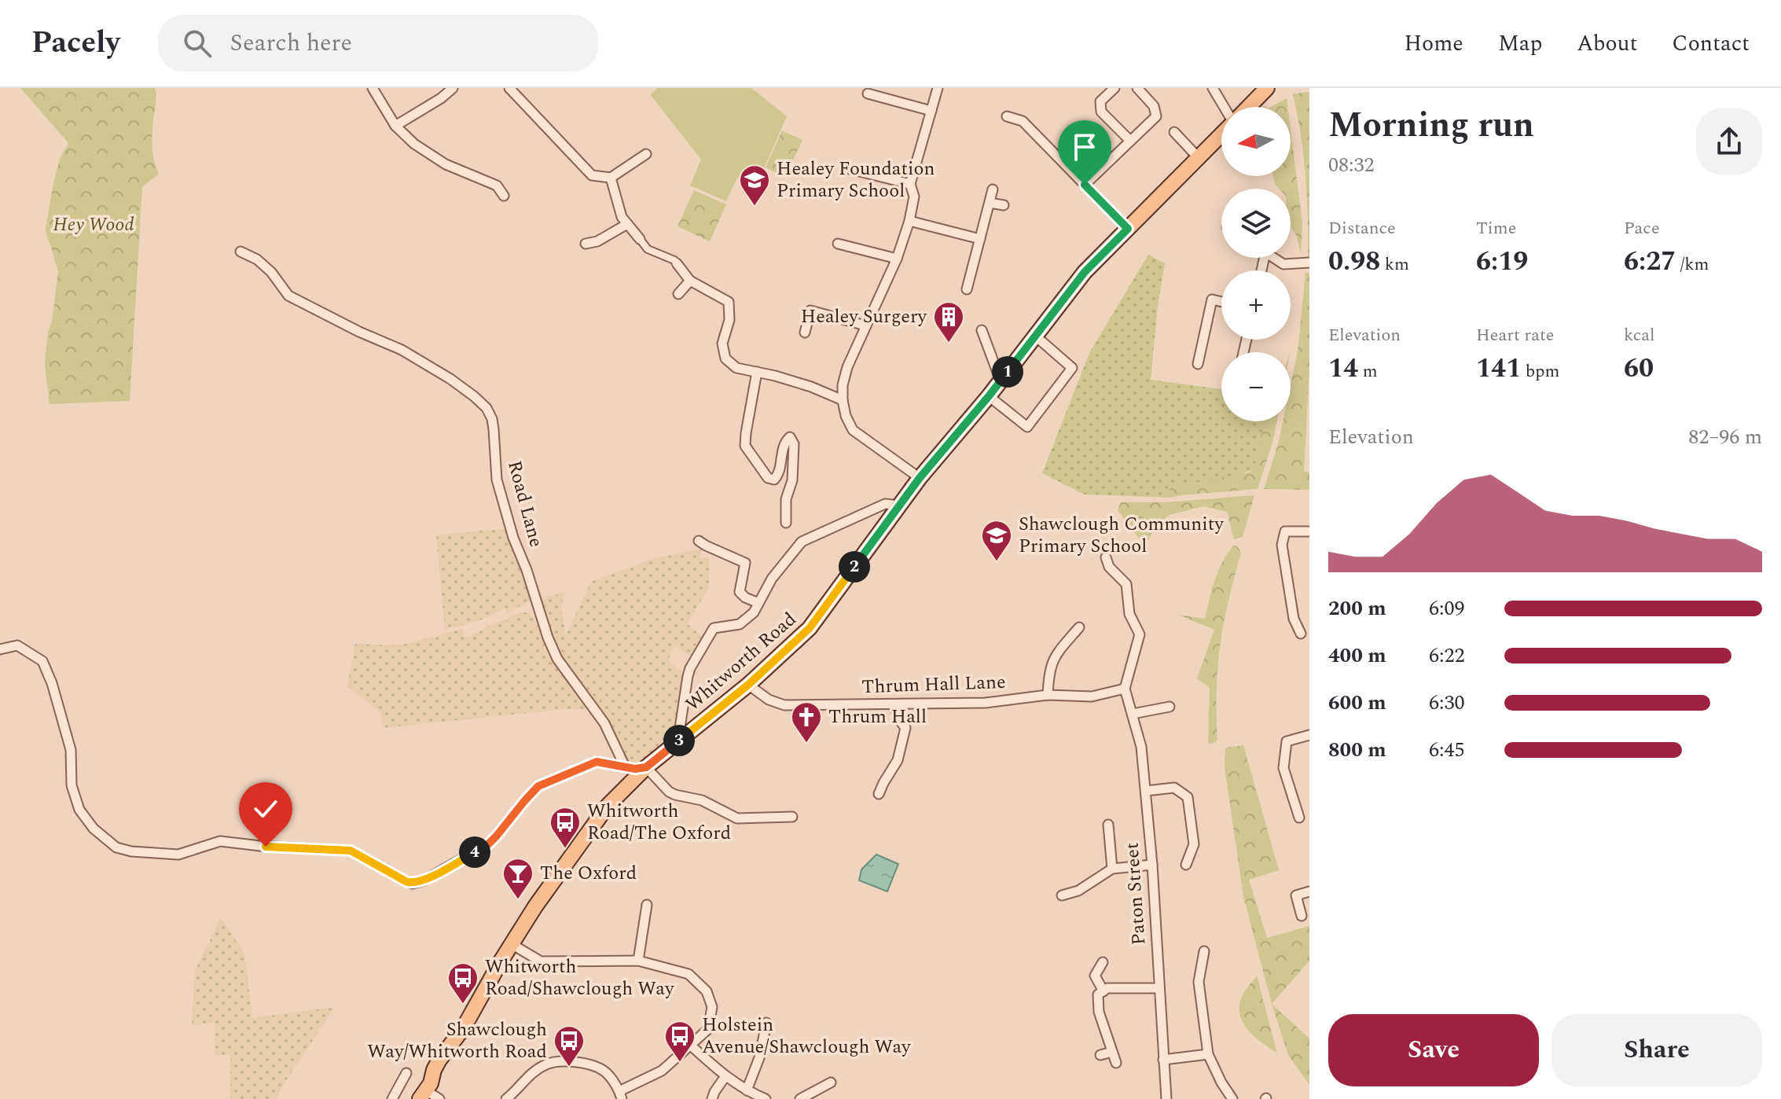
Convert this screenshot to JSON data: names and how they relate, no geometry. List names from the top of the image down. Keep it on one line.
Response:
{"streets":{"main road":["Whitworth Road"],"street":["Road Lane","Thrum Hall Lane","Paton Street"]},"crossings":[["Whitworth Road","Thrum Hall Lane"],["Thrum Hall Lane","Paton Street"]],"parks":["Hey Wood"],"places":{"school or university":["Healey Foundation Primary School","Shawclough Community Primary School"],"building":["Healey Surgery"],"church":["Thrum Hall"],"bus stop":["Whitworth Road/The Oxford","Whitworth Road/Shawclough Way","Holstein Avenue/Shawclough Way","Shawclough Way/Whitworth Road"],"bar":["The Oxford"]},"north":"left","page":{"header":"Pacely","search":"Search here","nav":["Home","Map","About","Contact"],"heading":["Morning run","08:32"],"map_buttons":["+","−"],"stats":[["Distance","0.98 km"],["Time","6:19"],["Pace","6:27 /km"],["Elevation","14 m"],["Heart rate","141 bpm"],["kcal","60"]],"pins":["1","2","3","4"],"chart":["Elevation","82–96 m"],"list":[{"name":"200 m","note":"6:09"},{"name":"400 m","note":"6:22"},{"name":"600 m","note":"6:30"},{"name":"800 m","note":"6:45"}],"buttons":["Save","Share"]}}
